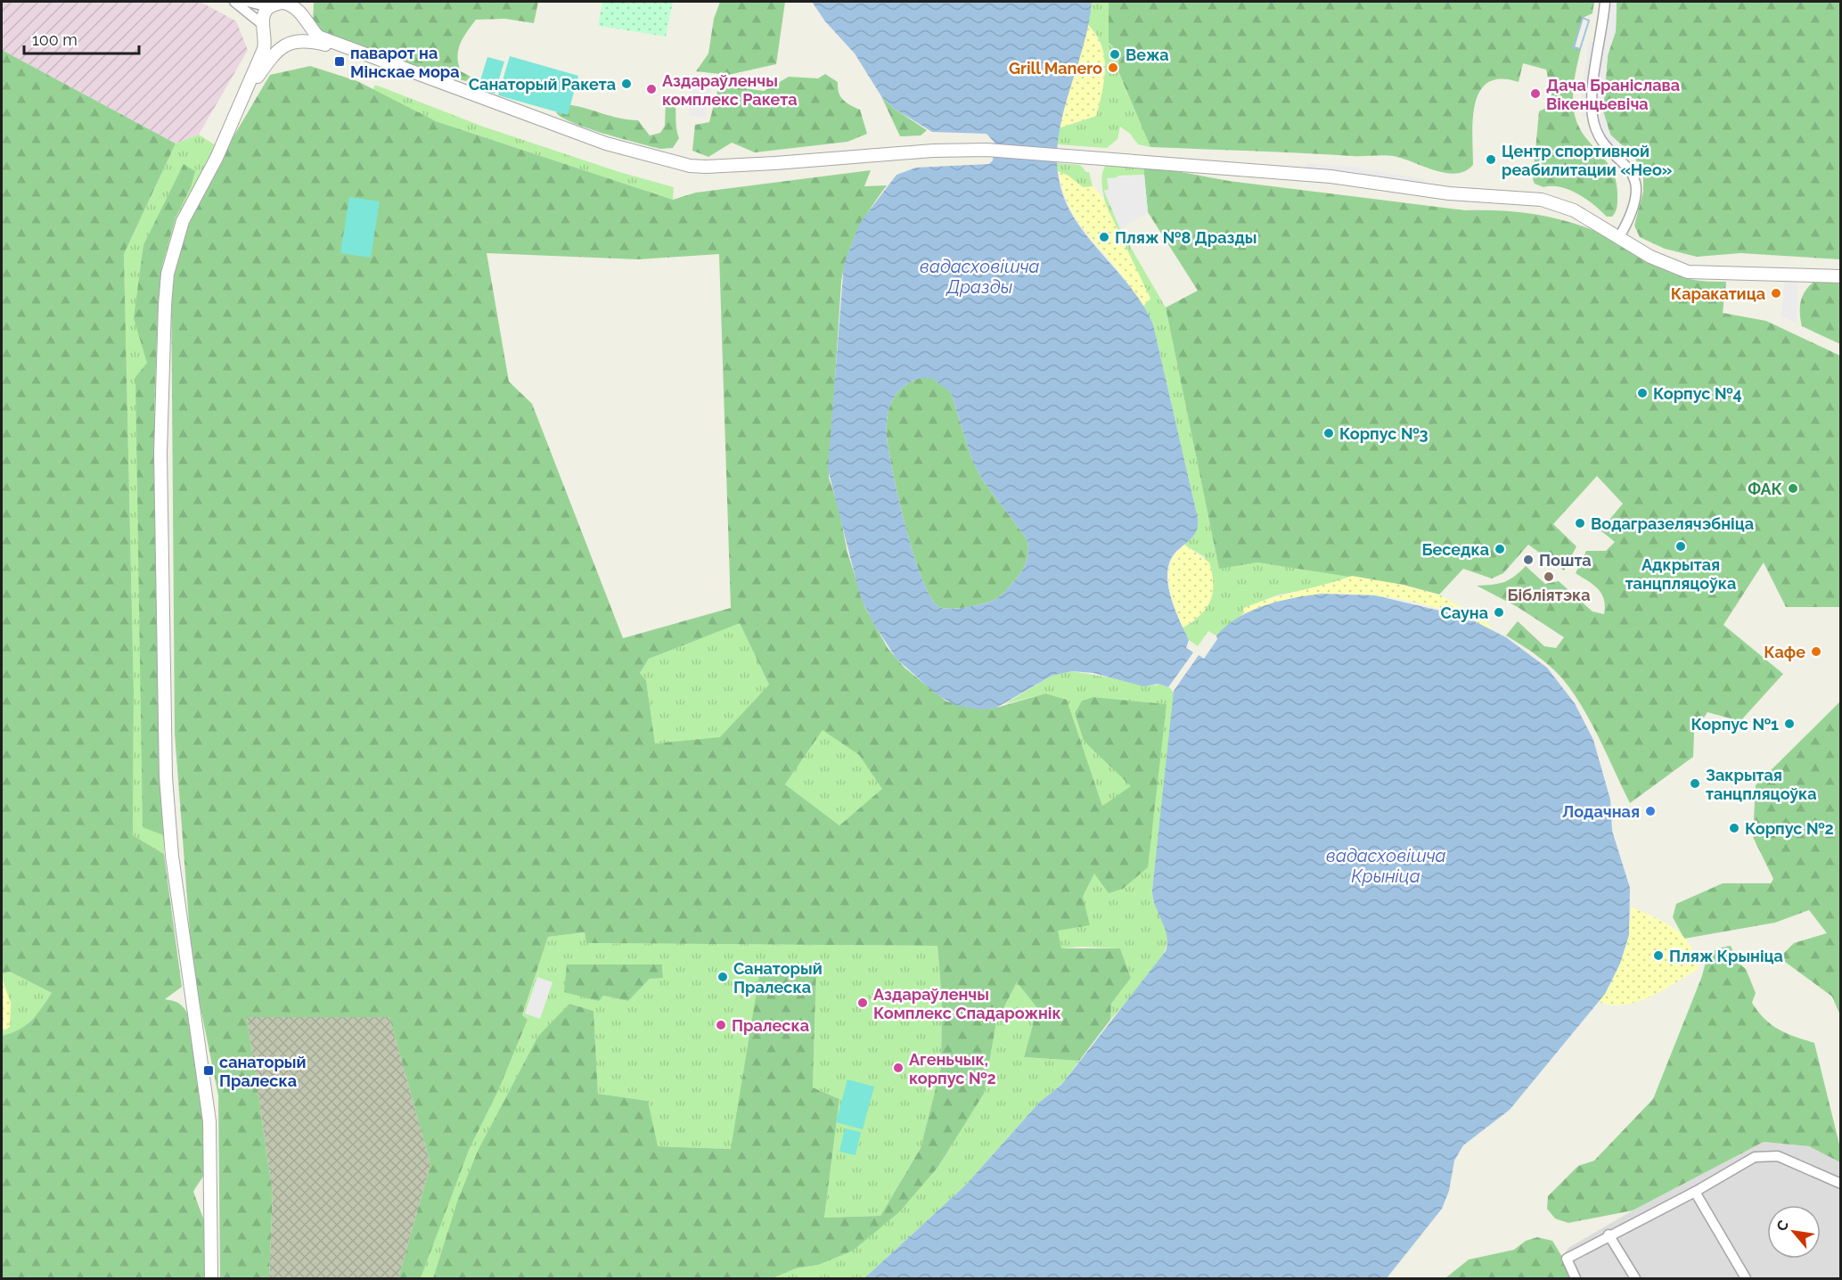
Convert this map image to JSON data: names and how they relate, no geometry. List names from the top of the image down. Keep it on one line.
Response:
{"water":["вадасховішча Дразды","вадасховішча Крыніца"],"places":{"other":["Вежа","Grill Manero","Санаторый Ракета","Аздараўленчы комплекс Ракета","Дача Браніслава Вікенцьевіча","Центр спортивной реабилитации «Нео»","Пляж №8 Дразды","Каракатица","Корпус №4","Корпус №3","ФАК","Водагразелячэбніца","Адкрытая танцпляцоўка","Беседка","Пошта","Бібліятэка","Сауна","Кафе","Корпус №1","Закрытая танцпляцоўка","Лодачная","Корпус №2","Пляж Крыніца","Санаторый Пралеска","Аздараўленчы Комплекс Спадарожнік","Пралеска","Агеньчык, корпус №2"],"transit":["паварот на Мінскае мора","санаторый Пралеска"]},"scale_bar":"100 m","north":"top left"}
